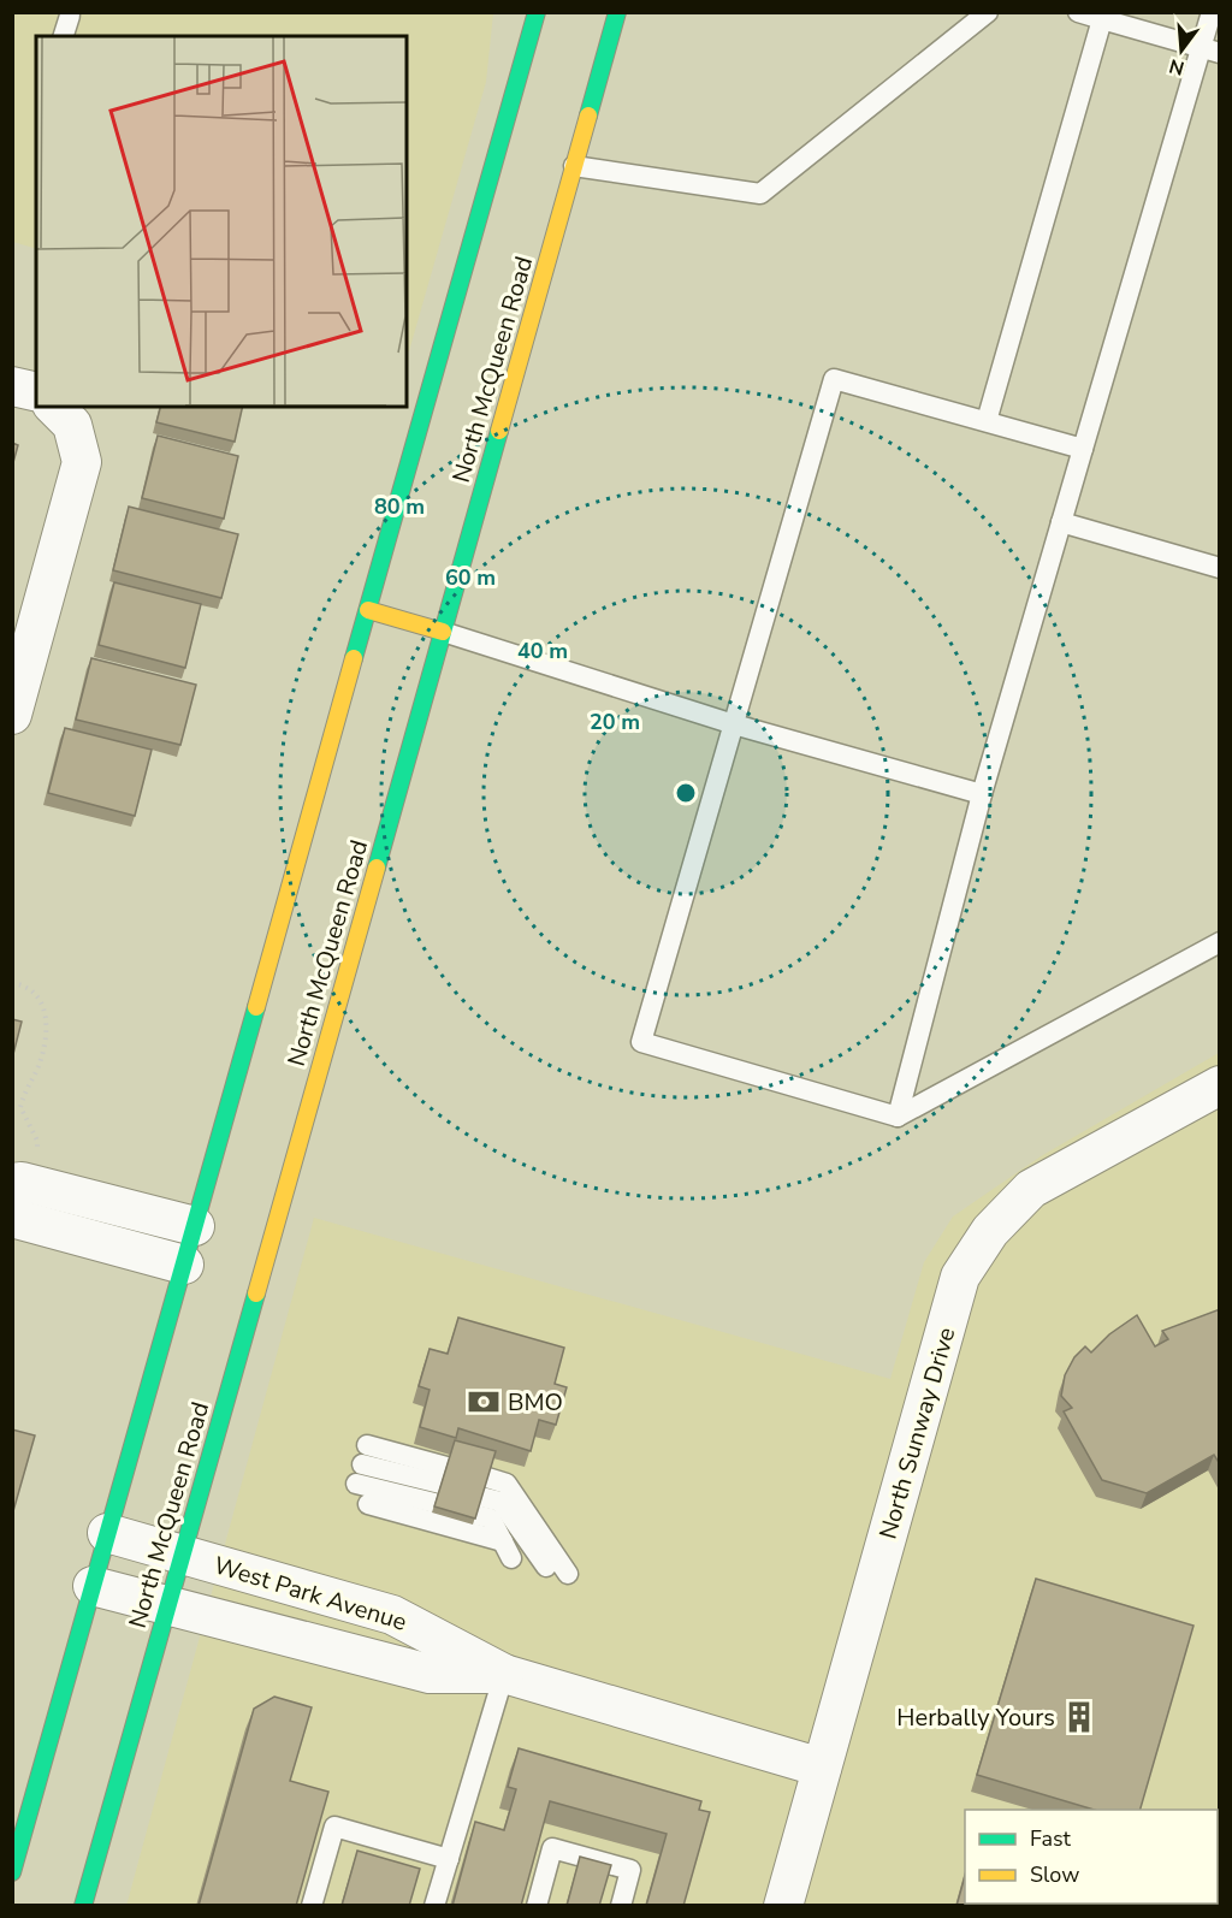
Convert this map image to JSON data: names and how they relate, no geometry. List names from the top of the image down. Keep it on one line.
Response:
{"streets":{"main road":["North McQueen Road"],"street":["North Sunway Drive","West Park Avenue"]},"crossings":[["North McQueen Road","West Park Avenue"],["North Sunway Drive","West Park Avenue"]],"places":{"bank":["BMO"],"building":["Herbally Yours"]},"legend":["Fast","Slow"],"north":"bottom","rings":["80 m","60 m","40 m","20 m"]}
